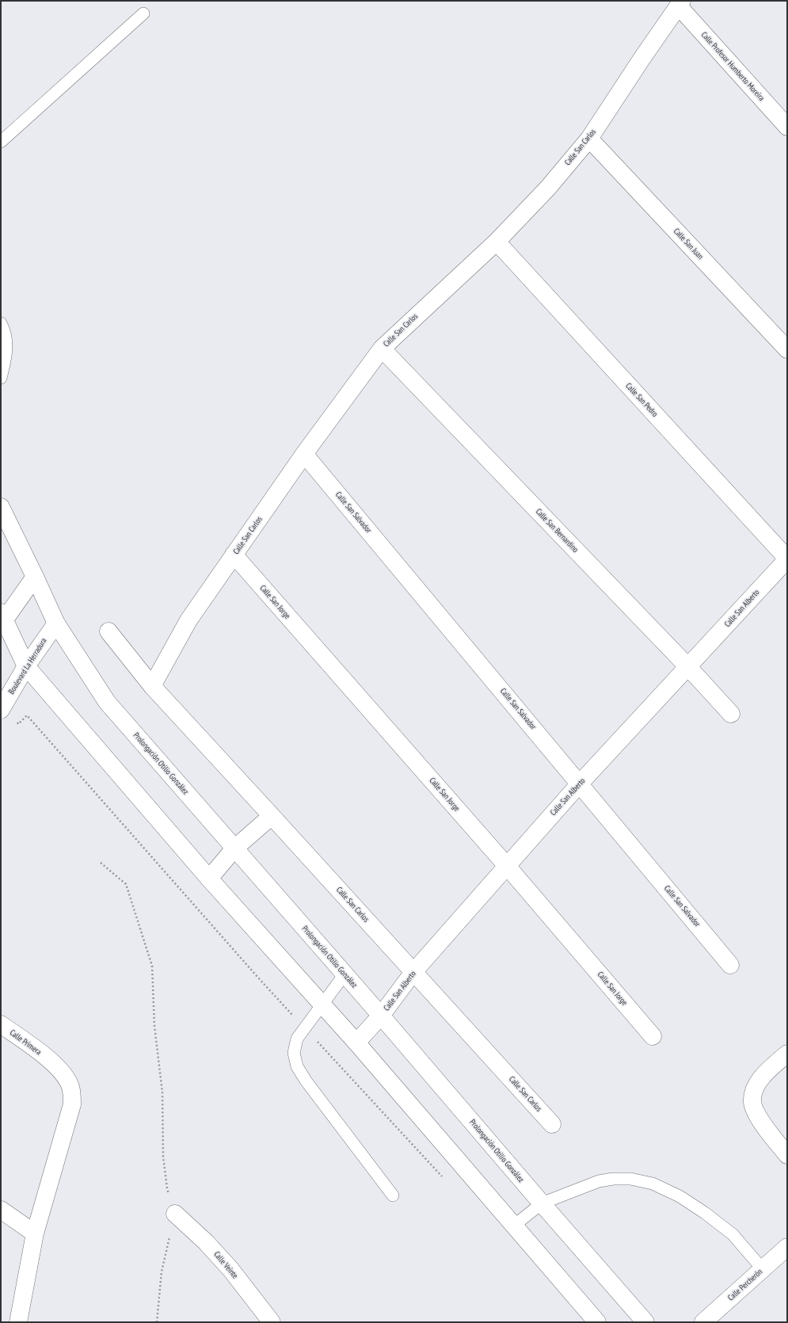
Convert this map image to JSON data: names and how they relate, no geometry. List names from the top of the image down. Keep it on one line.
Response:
{"streets":{"street":["Calle Profesor Humberto Moreira","Calle San Carlos","Calle San Juan","Calle San Pedro","Calle San Salvador","Calle San Bernardino","Calle San Jorge","Calle San Alberto","Boulevard La Herradura","Prolongación Otilio González","Calle Primera","Calle Veinte","Calle Percherón"]},"crossings":[["Calle Profesor Humberto Moreira","Calle San Carlos"],["Calle San Carlos","Calle San Juan"],["Calle San Carlos","Calle San Pedro"],["Calle San Carlos","Calle San Salvador"],["Calle San Carlos","Calle San Bernardino"],["Calle San Carlos","Calle San Jorge"],["Calle San Carlos","Calle San Alberto"],["Calle San Pedro","Calle San Alberto"],["Calle San Salvador","Calle San Alberto"],["Calle San Bernardino","Calle San Alberto"],["Calle San Jorge","Calle San Alberto"],["Calle San Alberto","Prolongación Otilio González"],["Boulevard La Herradura","Prolongación Otilio González"]]}
